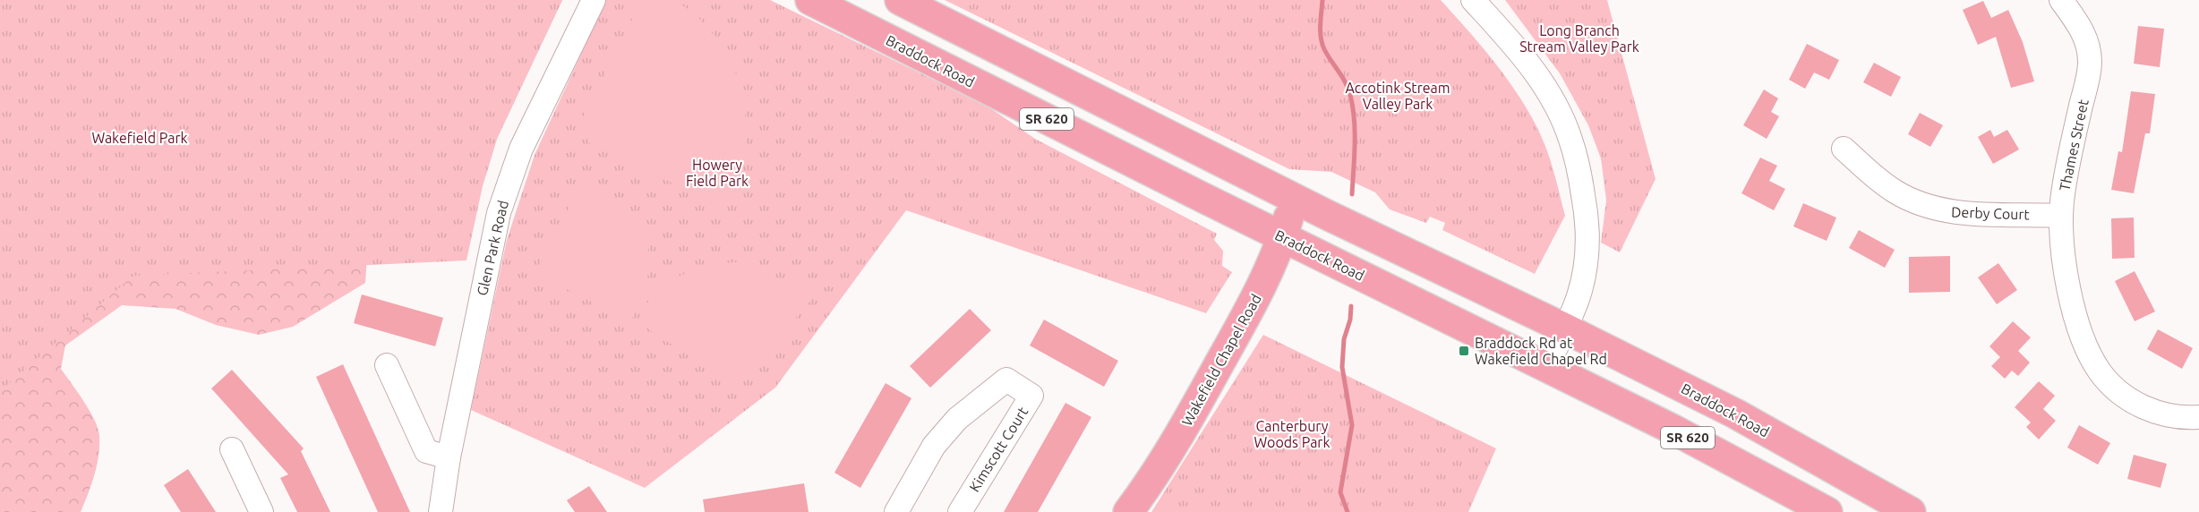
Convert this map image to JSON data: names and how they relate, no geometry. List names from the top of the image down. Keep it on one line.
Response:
{"streets":{"main road":["Braddock Road","SR 620","Wakefield Chapel Road"],"street":["Thames Street","Derby Court","Glen Park Road","Kimscott Court"]},"crossings":[["Braddock Road","Wakefield Chapel Road"],["Thames Street","Derby Court"]],"parks":["Long Branch Stream Valley Park","Accotink Stream Valley Park","Wakefield Park","Howery Field Park","Canterbury Woods Park"],"places":{"transit":["Braddock Rd at Wakefield Chapel Rd"]}}
